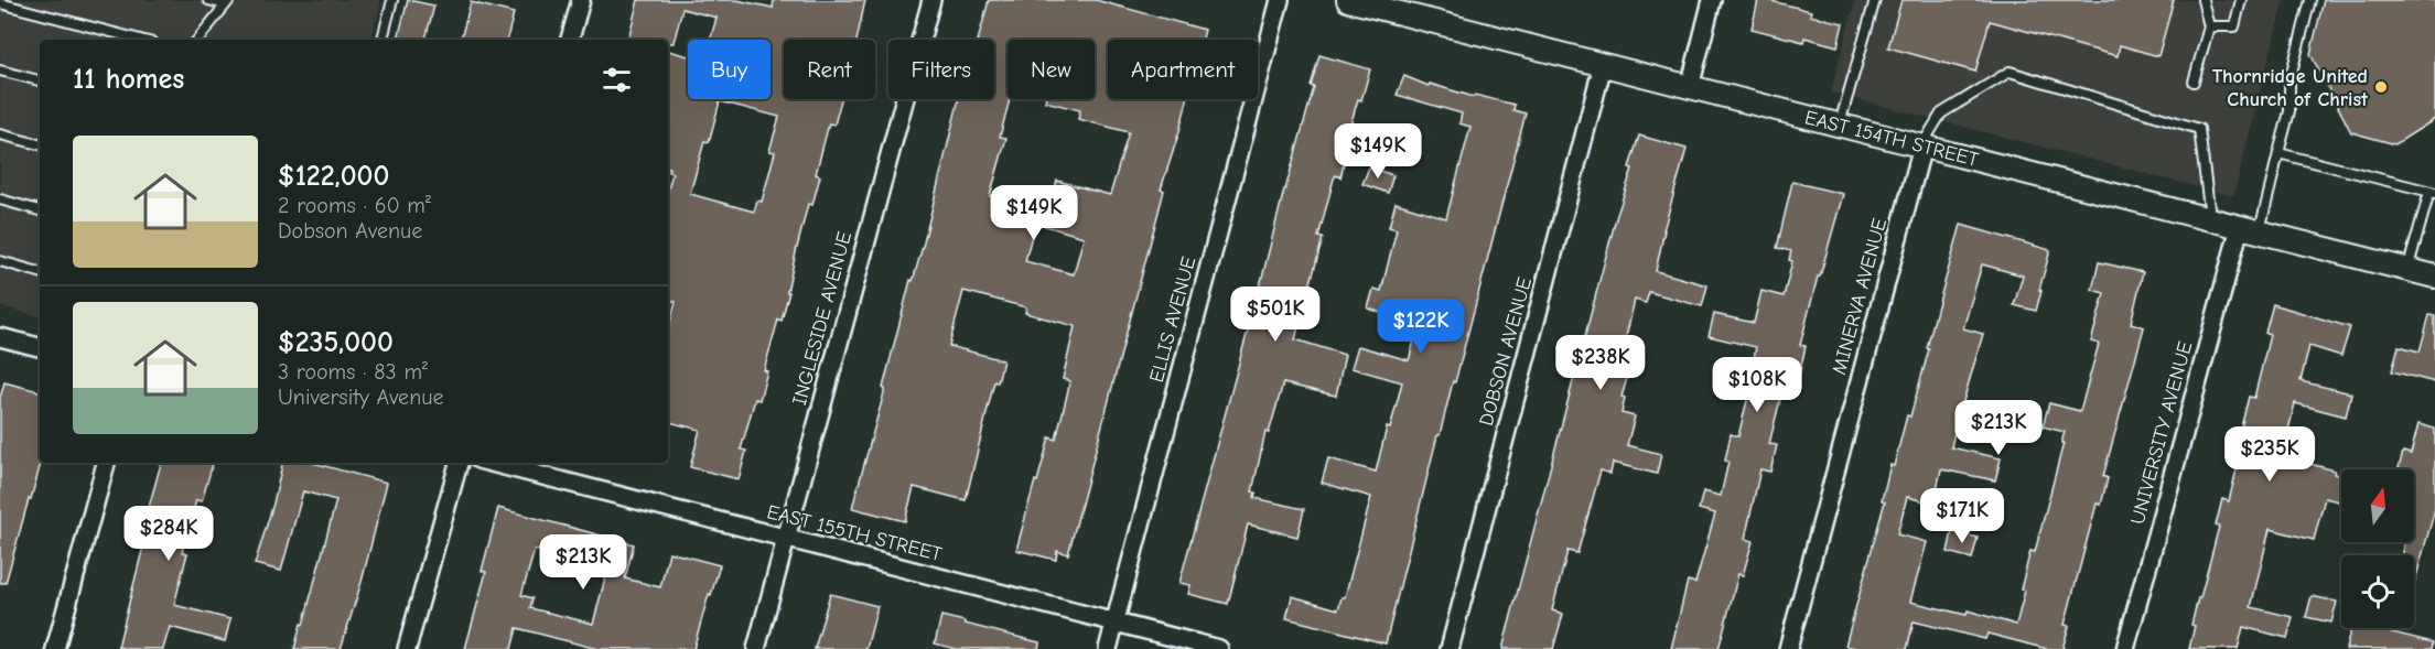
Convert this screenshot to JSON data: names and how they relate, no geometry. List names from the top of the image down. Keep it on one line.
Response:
{"streets":{"street":["EAST 154TH STREET","MINERVA AVENUE","INGLESIDE AVENUE","ELLIS AVENUE","DOBSON AVENUE","UNIVERSITY AVENUE","EAST 155TH STREET"]},"crossings":[["EAST 154TH STREET","MINERVA AVENUE"],["EAST 154TH STREET","DOBSON AVENUE"],["EAST 154TH STREET","UNIVERSITY AVENUE"],["INGLESIDE AVENUE","EAST 155TH STREET"],["ELLIS AVENUE","EAST 155TH STREET"]],"places":["Thornridge United Church of Christ"],"north":"top","page":{"chip":["Buy","Rent","Filters","New","Apartment"],"heading":"11 homes","list":[{"name":"$122,000","note":"2 rooms · 60 m² · Dobson Avenue"},{"name":"$235,000","note":"3 rooms · 83 m² · University Avenue"}],"price":["$149K","$149K","$501K","$122K","$238K","$108K","$213K","$235K","$171K","$284K","$213K"]}}
